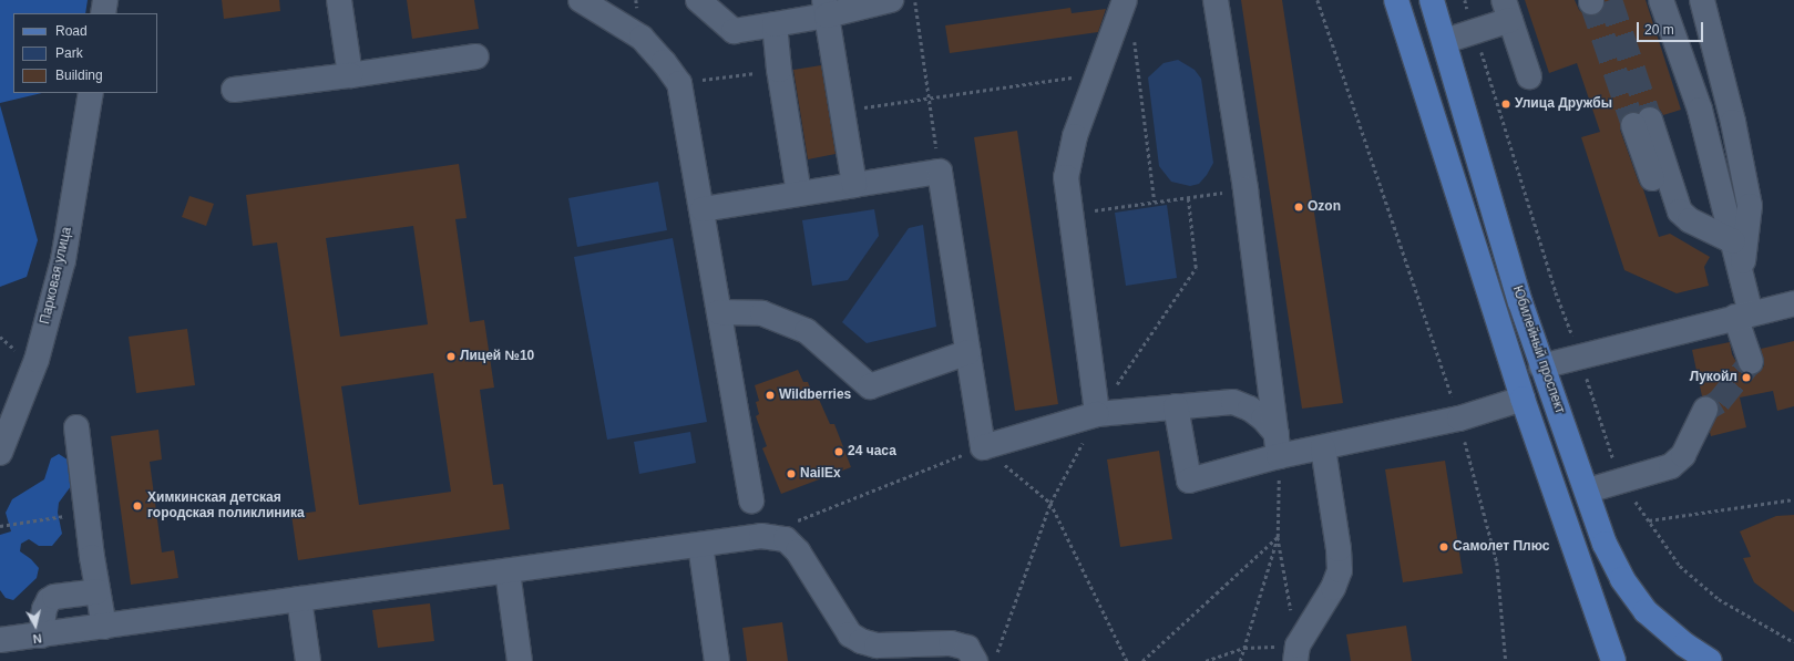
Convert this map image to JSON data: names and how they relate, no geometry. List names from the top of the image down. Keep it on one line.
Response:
{"streets":{"main road":["Юбилейный проспект"],"street":["Парковая улица"]},"places":["Улица Дружбы","Ozon","Лицей №10","Лукойл","Wildberries","24 часа","NailEx","Химкинская детская городская поликлиника","Самолет Плюс"],"legend":["Road","Park","Building"],"scale_bar":"20 m","north":"bottom"}
